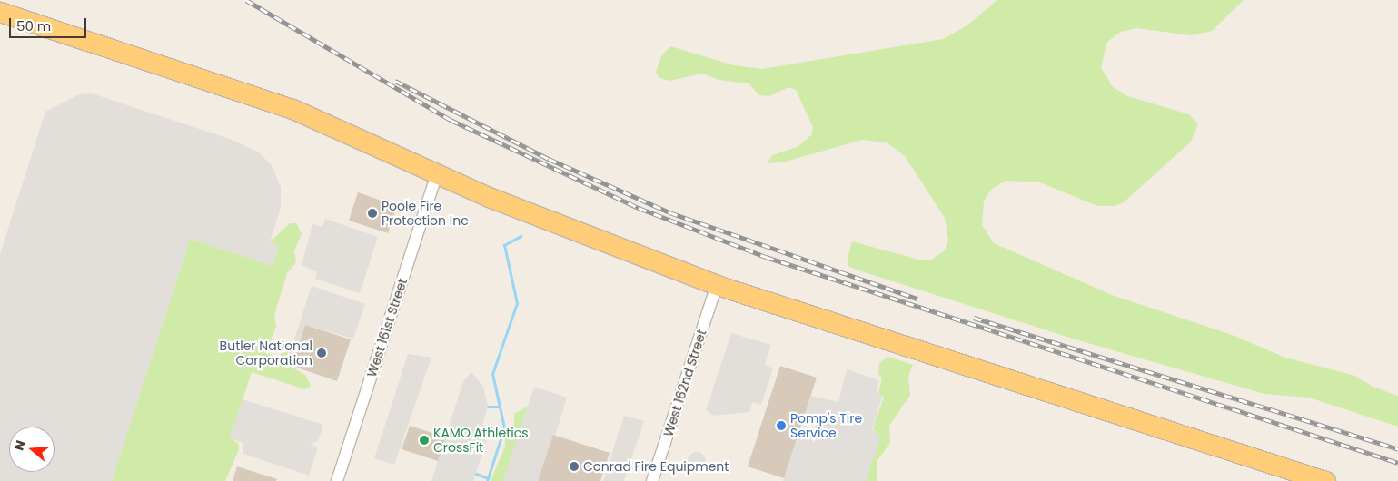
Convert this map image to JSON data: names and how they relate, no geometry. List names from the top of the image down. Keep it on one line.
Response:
{"streets":{"street":["West 161st Street","West 162nd Street"]},"places":["Poole Fire Protection Inc","Butler National Corporation","Pomp's Tire Service","KAMO Athletics CrossFit","Conrad Fire Equipment"],"scale_bar":"50 m","north":"left"}
